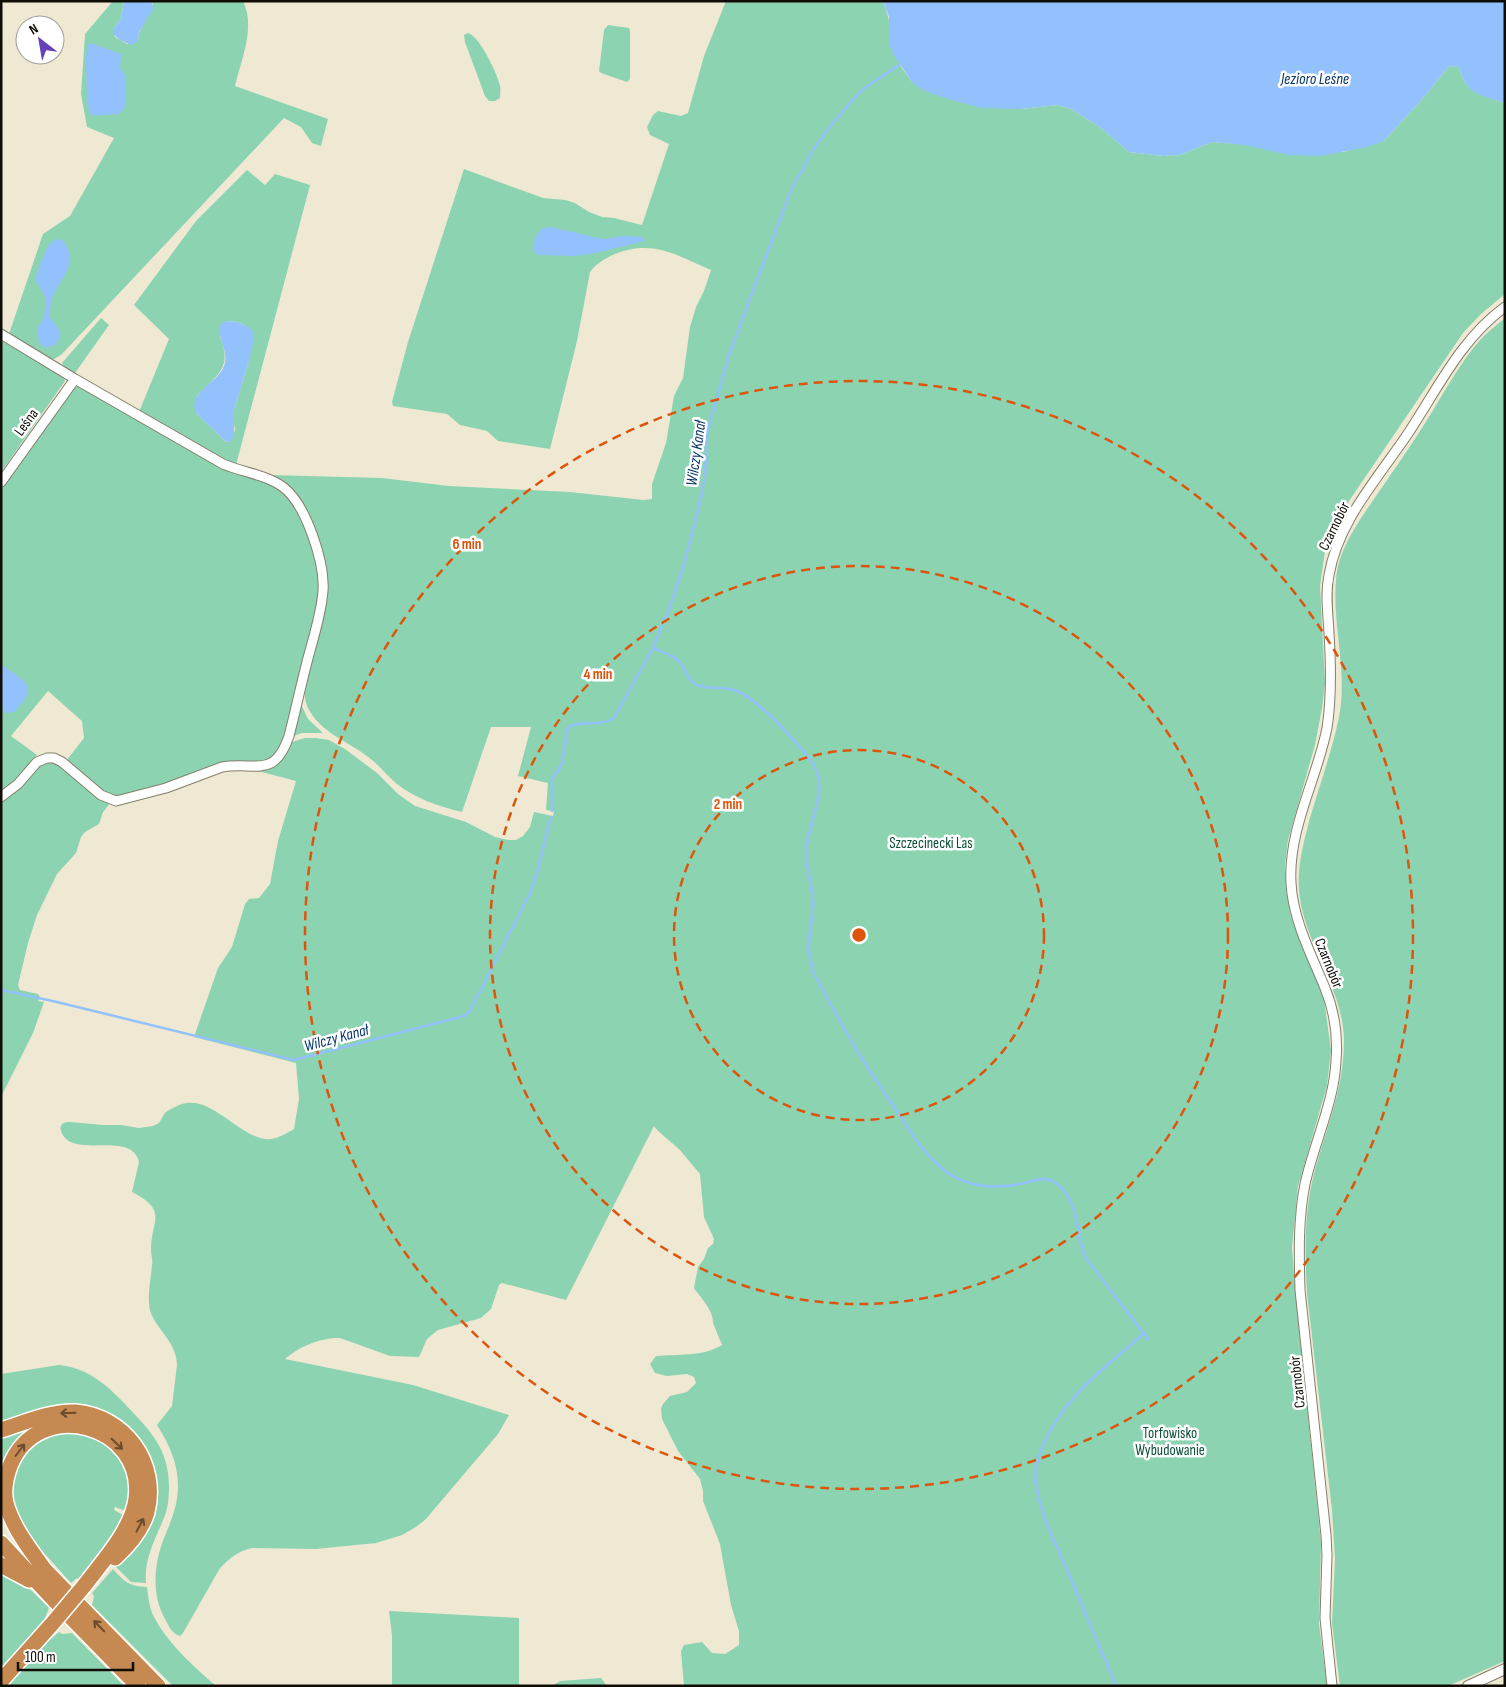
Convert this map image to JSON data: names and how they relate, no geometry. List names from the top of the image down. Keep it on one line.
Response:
{"streets":{"street":["Leśna","Czarnobór"]},"water":["Jezioro Leśne","Wilczy Kanał"],"parks":["Szczecinecki Las","Torfowisko Wybudowanie"],"scale_bar":"100 m","north":"top left","rings":["6 min","4 min","2 min"]}
